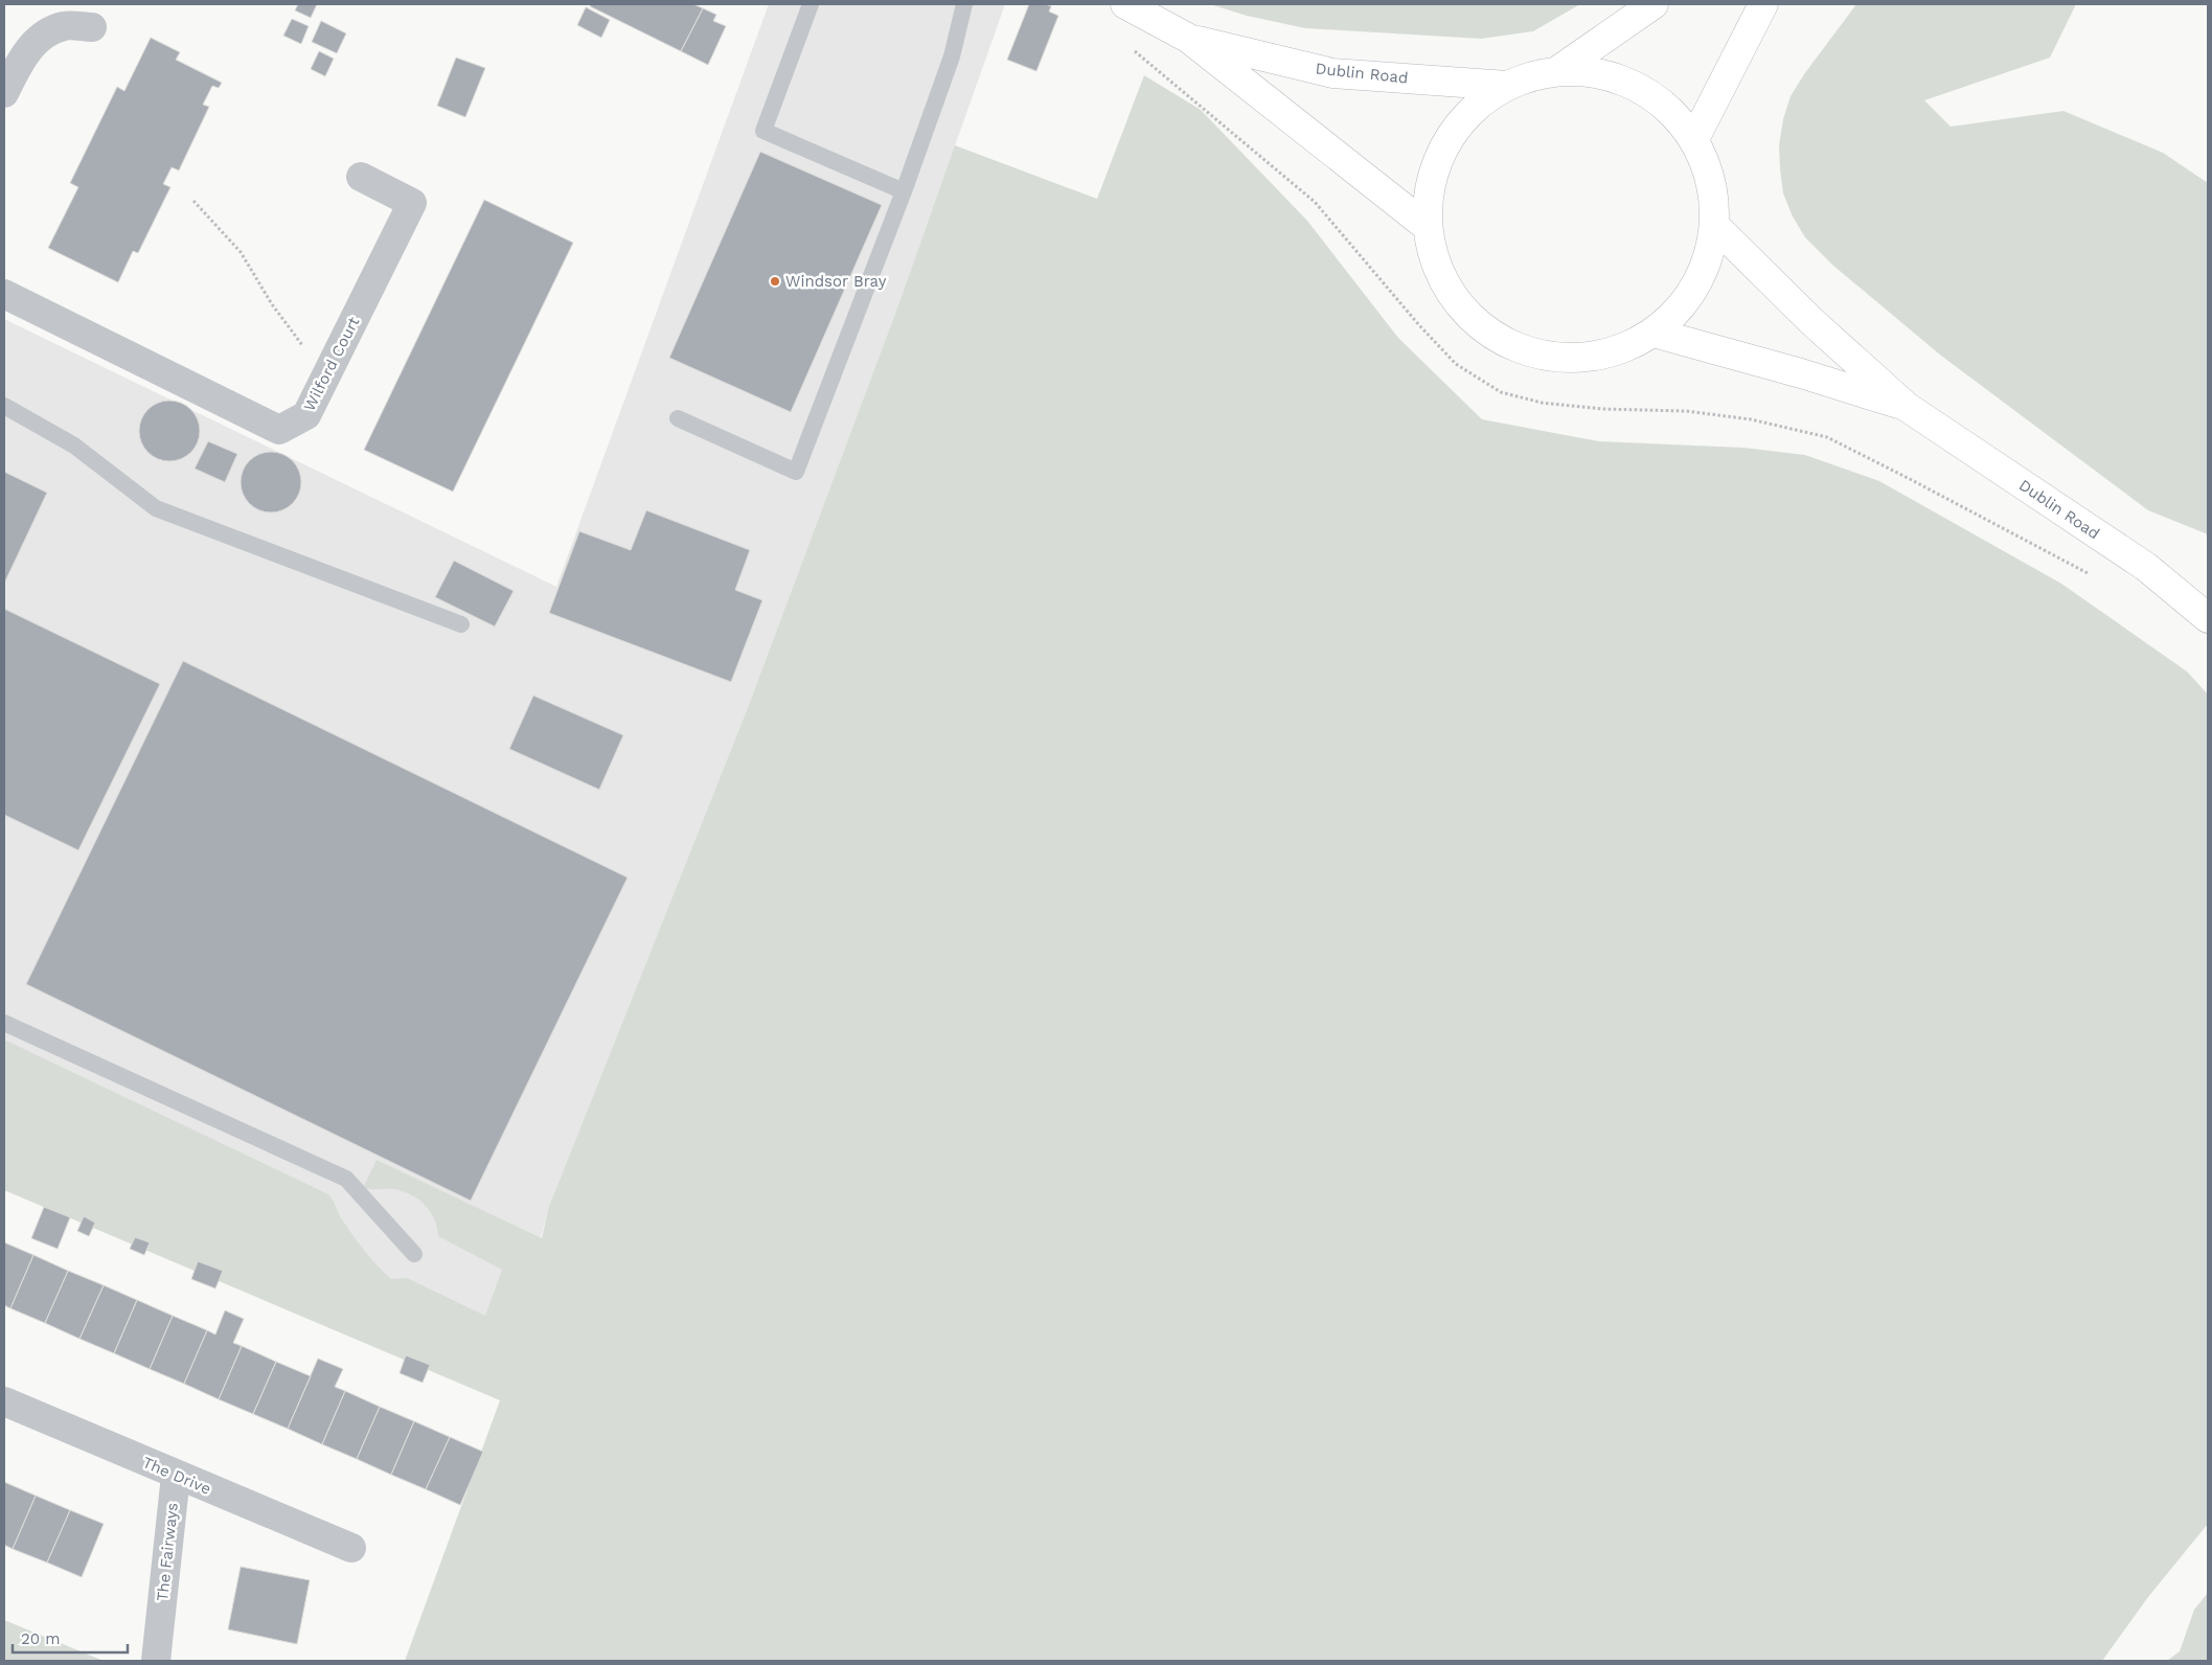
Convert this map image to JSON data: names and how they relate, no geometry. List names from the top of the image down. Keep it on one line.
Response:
{"streets":{"main road":["Dublin Road"],"street":["Wilford Court","The Drive","The Fairways"]},"crossings":[["The Drive","The Fairways"]],"places":["Windsor Bray"],"scale_bar":"20 m"}
